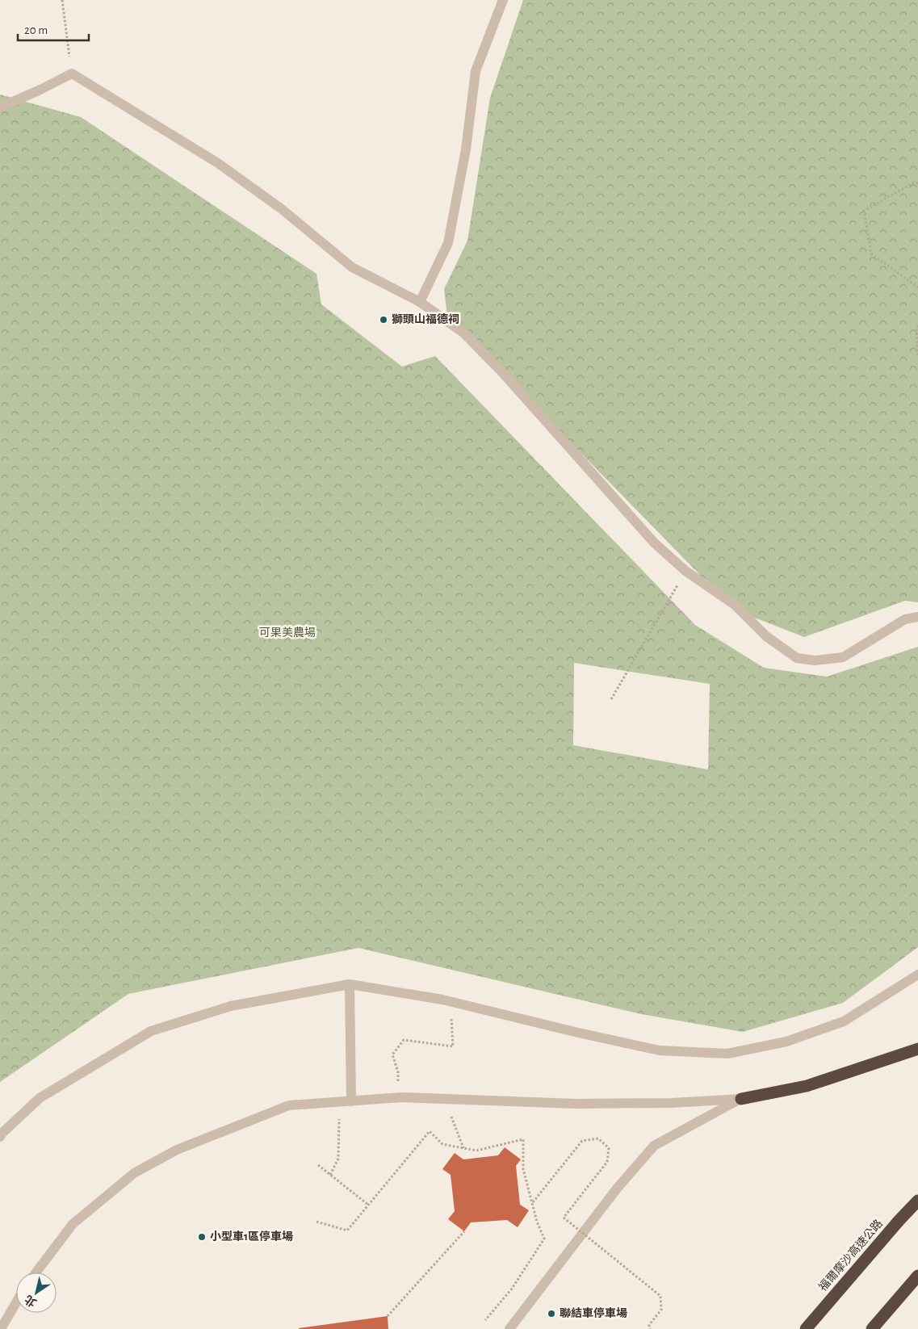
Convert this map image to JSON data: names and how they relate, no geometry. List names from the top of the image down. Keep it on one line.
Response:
{"streets":{"highway":["福爾摩沙高速公路"]},"parks":["可果美農場"],"places":["獅頭山福德祠","小型車1區停車場","聯結車停車場"],"scale_bar":"20 m","north":"bottom left"}
